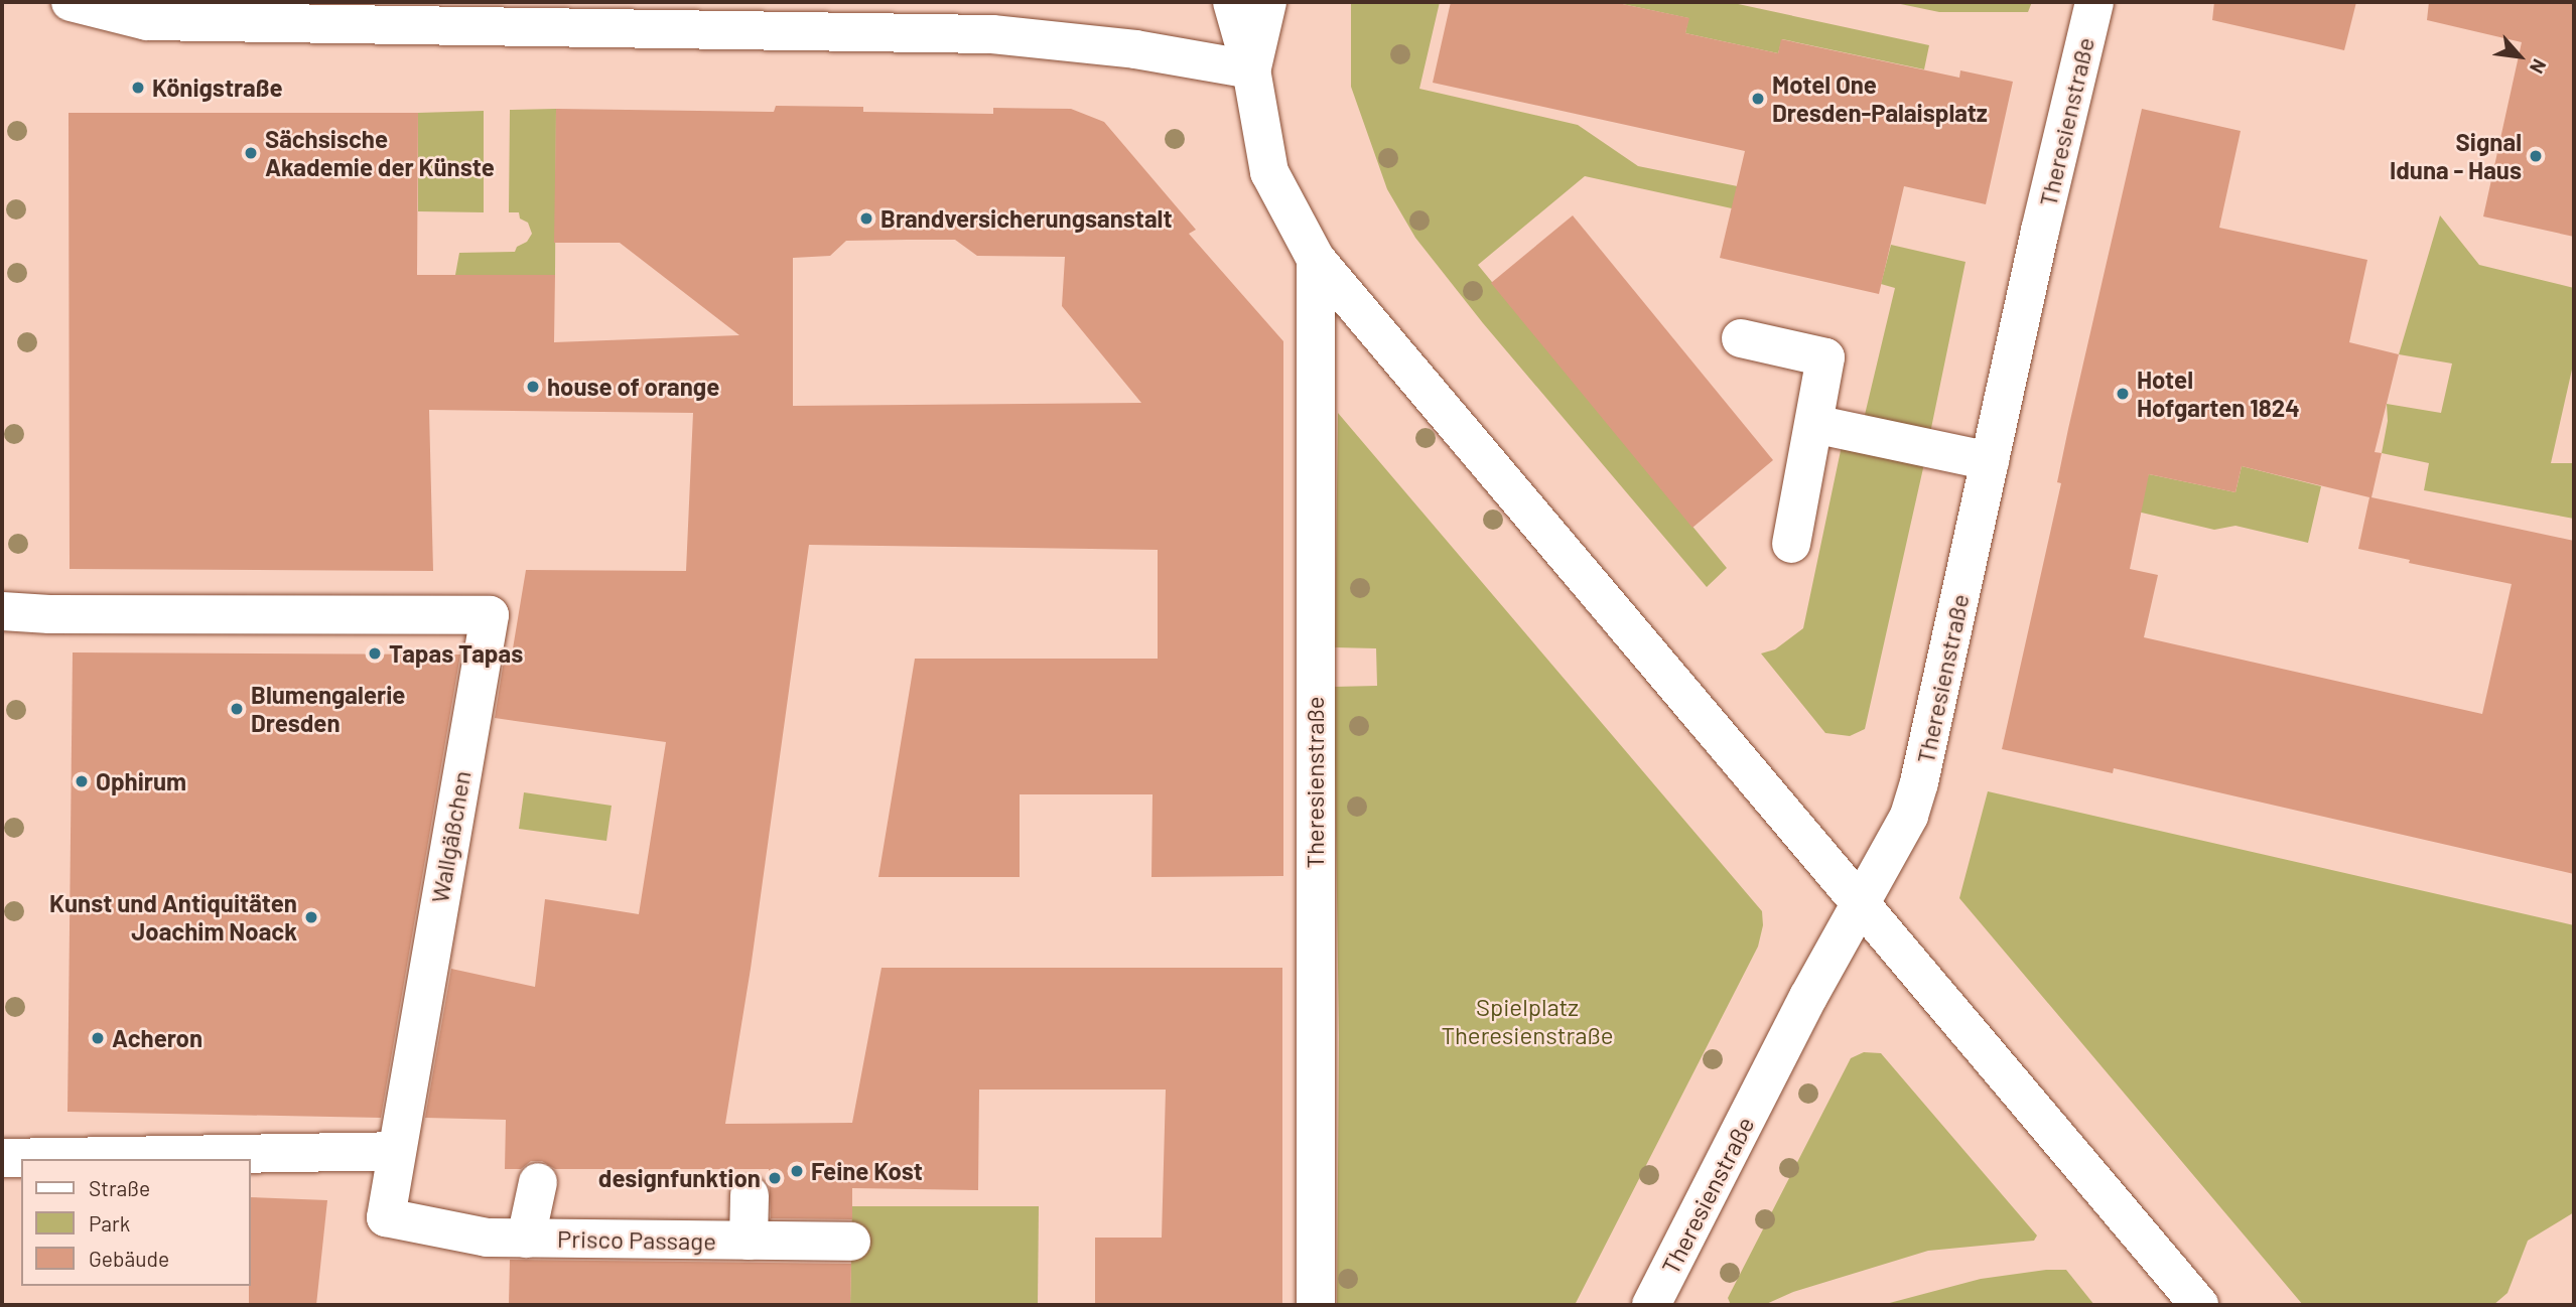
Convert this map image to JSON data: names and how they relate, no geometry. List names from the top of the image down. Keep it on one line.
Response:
{"streets":{"street":["Theresienstraße","Wallgäßchen","Prisco Passage"]},"crossings":[["Wallgäßchen","Prisco Passage"]],"parks":["Spielplatz Theresienstraße"],"places":["Königstraße","Motel One Dresden-Palaisplatz","Sächsische Akademie der Künste","Signal Iduna - Haus","Brandversicherungsanstalt","house of orange","Hotel Hofgarten 1824","Tapas Tapas","Blumengalerie Dresden","Ophirum","Kunst und Antiquitäten Joachim Noack","Acheron","Feine Kost","designfunktion"],"legend":["Straße","Park","Gebäude"],"north":"bottom right"}
